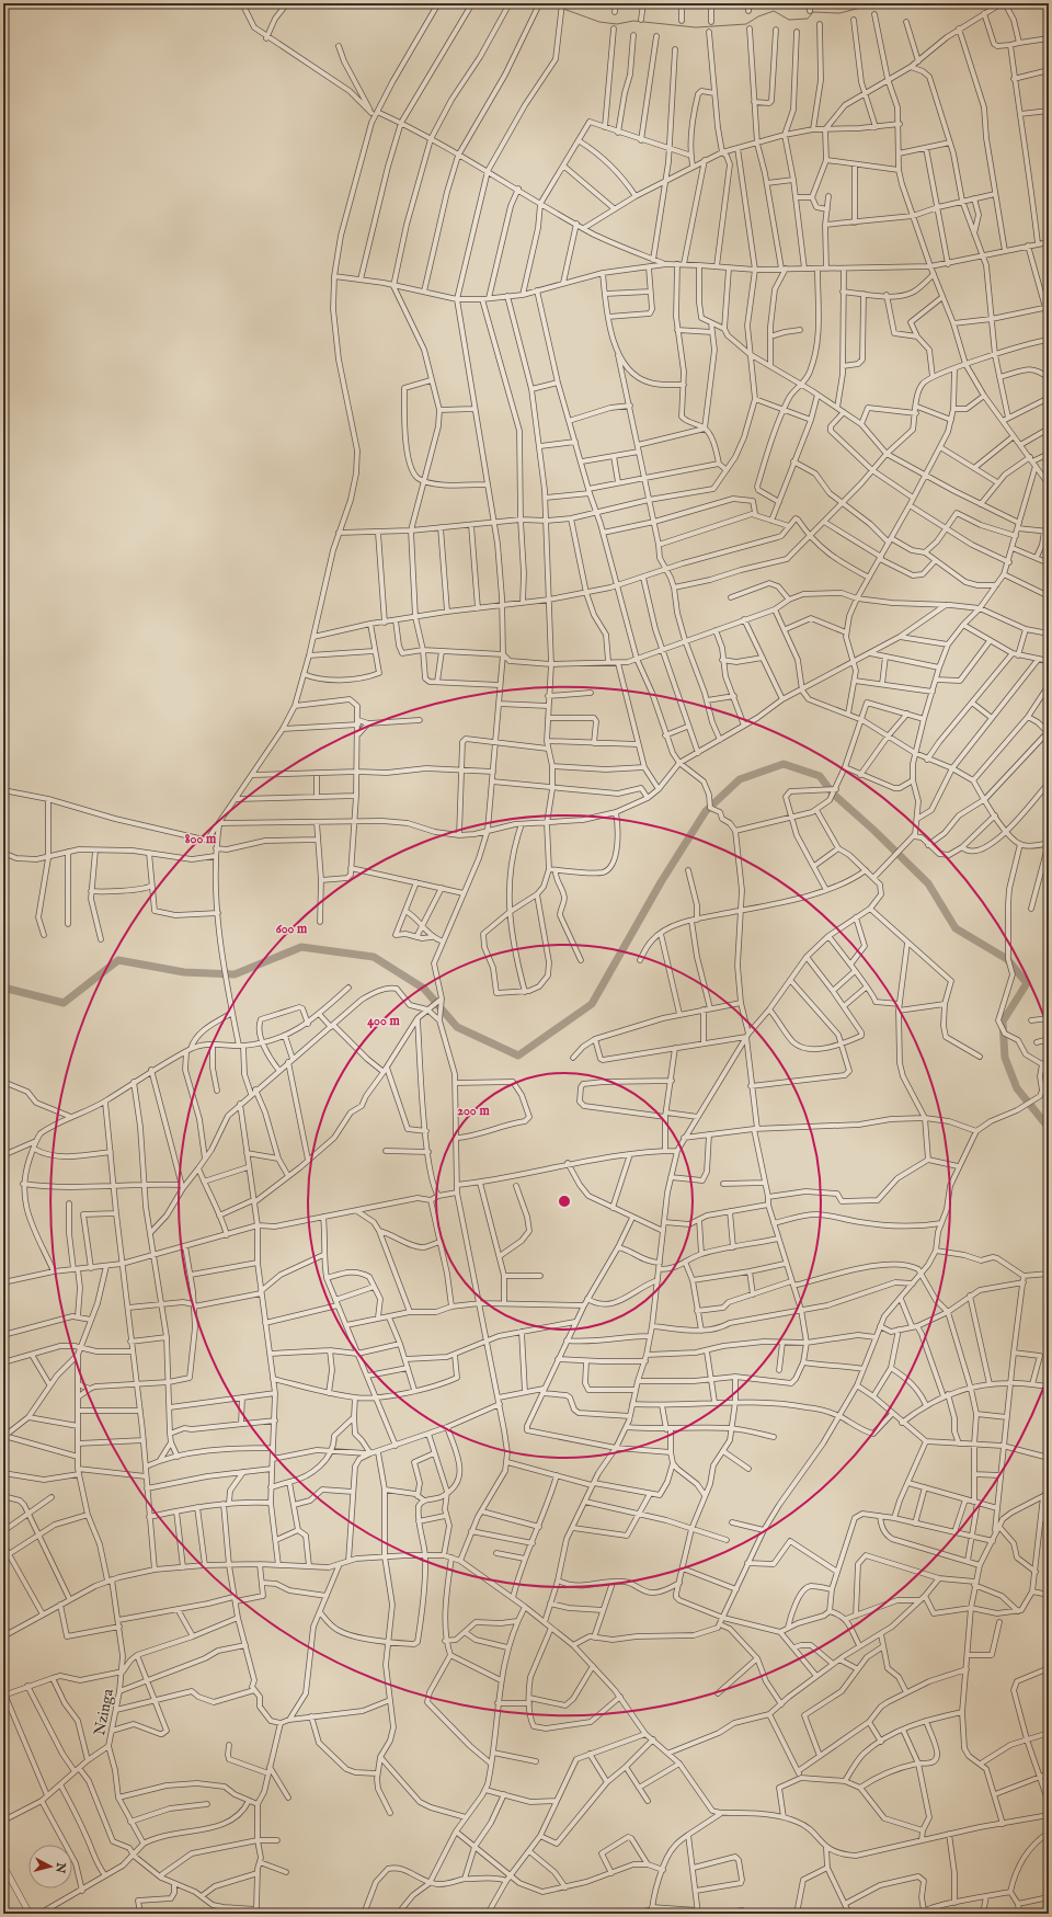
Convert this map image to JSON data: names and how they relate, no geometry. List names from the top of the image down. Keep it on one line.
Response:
{"streets":{"street":["Nzinga"]},"north":"right","rings":["800 m","600 m","400 m","200 m"]}
